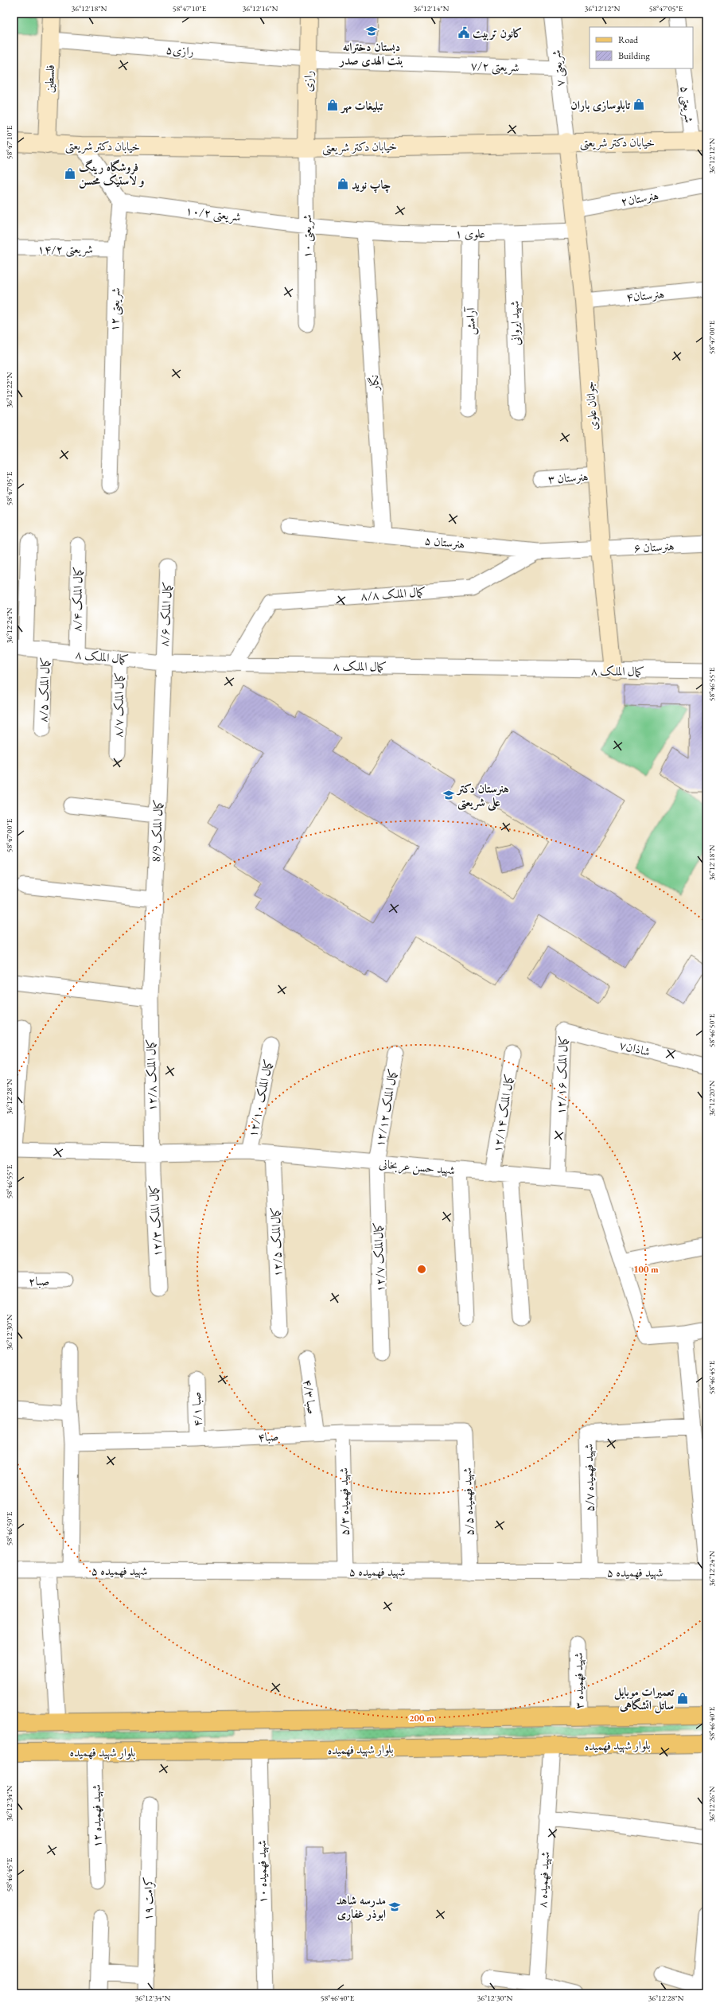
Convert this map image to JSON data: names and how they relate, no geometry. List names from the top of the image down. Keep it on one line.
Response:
{"streets":{"main road":["فلسطین","رازی","خیابان دکتر شریعتی","جوانان علوی","بلوار شهید فهمیده"],"street":["رازی۵","شریعتی ۷/۲","۷ شریعتی","شریعتی ۵","هنرستان۲","شریعتی ۱۰/۲","علوی ۱","شریعتی ۱۰","شریعتی ۱۴/۲","هنرستان۴","شریعتی ۱۲","آرامش","شهید ایروانی","نگار","هنرستان ۳","هنرستان ۵","هنرستان ۶","کمال الملک ۸/۸","کمال الملک ۸/۴","کمال الملک ۸/۶","کمال الملک ۸","کمال الملک ۸/۵","کمال الملک ۸/۷","کمال الملک 8/9","شاذان۷","کمال الملک ۱۲/۸","کمال الملک ۱۲/۱۶","کمال الملک ۱۲/۱۰","کمال الملک ۱۲/۱۲","کمال الملک ۱۲/۱۴","شهید حسن عربخانی","کمال الملک ۱۲/۳","کمال‌الملک ۱۲/۵","کمال‌الملک ۱۲/۷","صبا۲","صبا ۴/۳","صبا ۴/۱","صبا۴","شهید فهمیده ۵/۷","شهید فهمیده ۵/۳","شهید فهمیده ۵/۵","شهید فهمیده ۵","شهید فهمیده ۳","شهید فهمیده ۱۲","شهید فهمیده ۱۰","شهید فهمیده ۸","کرامت ۱۹"]},"crossings":[["رازی۵","شریعتی ۷/۲"],["رازی۵","فلسطین"],["رازی۵","رازی"],["شریعتی ۷/۲","۷ شریعتی"],["۷ شریعتی","خیابان دکتر شریعتی"],["۷ شریعتی","جوانان علوی"],["فلسطین","خیابان دکتر شریعتی"],["رازی","خیابان دکتر شریعتی"],["رازی","شریعتی ۱۰"],["شریعتی ۵","خیابان دکتر شریعتی"],["خیابان دکتر شریعتی","شریعتی ۱۰"],["خیابان دکتر شریعتی","جوانان علوی"],["هنرستان۲","جوانان علوی"],["شریعتی ۱۰/۲","علوی ۱"],["شریعتی ۱۰/۲","شریعتی ۱۰"],["شریعتی ۱۰/۲","شریعتی ۱۲"],["شریعتی ۱۰/۲","نگار"],["علوی ۱","آرامش"],["علوی ۱","شهید ایروانی"],["علوی ۱","نگار"],["علوی ۱","جوانان علوی"],["شریعتی ۱۴/۲","شریعتی ۱۲"],["هنرستان۴","جوانان علوی"],["نگار","هنرستان ۵"],["جوانان علوی","هنرستان ۳"],["جوانان علوی","هنرستان ۵"],["جوانان علوی","هنرستان ۶"],["جوانان علوی","کمال الملک ۸"],["هنرستان ۵","هنرستان ۶"],["هنرستان ۵","کمال الملک ۸/۸"],["کمال الملک ۸/۸","کمال الملک ۸"],["کمال الملک ۸/۴","کمال الملک ۸"],["کمال الملک ۸/۶","کمال الملک ۸"],["کمال الملک ۸/۶","کمال الملک 8/9"],["کمال الملک ۸","کمال الملک ۸/۵"],["کمال الملک ۸","کمال الملک ۸/۷"],["کمال الملک ۸","کمال الملک 8/9"],["کمال الملک 8/9","کمال الملک ۱۲/۸"],["شاذان۷","کمال الملک ۱۲/۱۶"],["کمال الملک ۱۲/۸","شهید حسن عربخانی"],["کمال الملک ۱۲/۸","کمال الملک ۱۲/۳"],["کمال الملک ۱۲/۱۶","شهید حسن عربخانی"],["کمال الملک ۱۲/۱۰","شهید حسن عربخانی"],["کمال الملک ۱۲/۱۲","شهید حسن عربخانی"],["کمال الملک ۱۲/۱۲","کمال‌الملک ۱۲/۷"],["کمال الملک ۱۲/۱۴","شهید حسن عربخانی"],["شهید حسن عربخانی","کمال الملک ۱۲/۳"],["شهید حسن عربخانی","کمال‌الملک ۱۲/۵"],["شهید حسن عربخانی","کمال‌الملک ۱۲/۷"],["صبا ۴/۳","صبا۴"],["صبا ۴/۱","صبا۴"],["صبا۴","شهید فهمیده ۵/۳"],["صبا۴","شهید فهمیده ۵/۵"],["شهید فهمیده ۵/۷","شهید فهمیده ۵"],["شهید فهمیده ۵/۳","شهید فهمیده ۵"],["شهید فهمیده ۵/۵","شهید فهمیده ۵"],["بلوار شهید فهمیده","شهید فهمیده ۱۲"],["بلوار شهید فهمیده","شهید فهمیده ۱۰"],["بلوار شهید فهمیده","شهید فهمیده ۸"]],"places":{"school or university":["دبستان دخترانه بنت الهدی صدر","هنرستان دکتر علی شریعتی","مدرسه شاهد ابوذر غفاری"],"public building":["کانون تربیت"],"shop":["تابلوسازی باران","تبلیغات مهر","فروشگاه رینگ و لاستیک محسن","چاپ نوید","تعمیرات موبایل ساتل اتشگاهی"]},"legend":["Road","Building"],"coordinates":["36°12'18\"N","58°47'10\"E","36°12'16\"N","36°12'14\"N","36°12'12\"N","58°47'05\"E","58°47'00\"E","36°12'22\"N","36°12'24\"N","58°46'55\"E","58°46'50\"E","36°12'28\"N","36°12'20\"N","36°12'30\"N","58°46'45\"E","58°46'40\"E","36°12'34\"N","36°12'26\"N"],"rings":["100 m","200 m"]}
